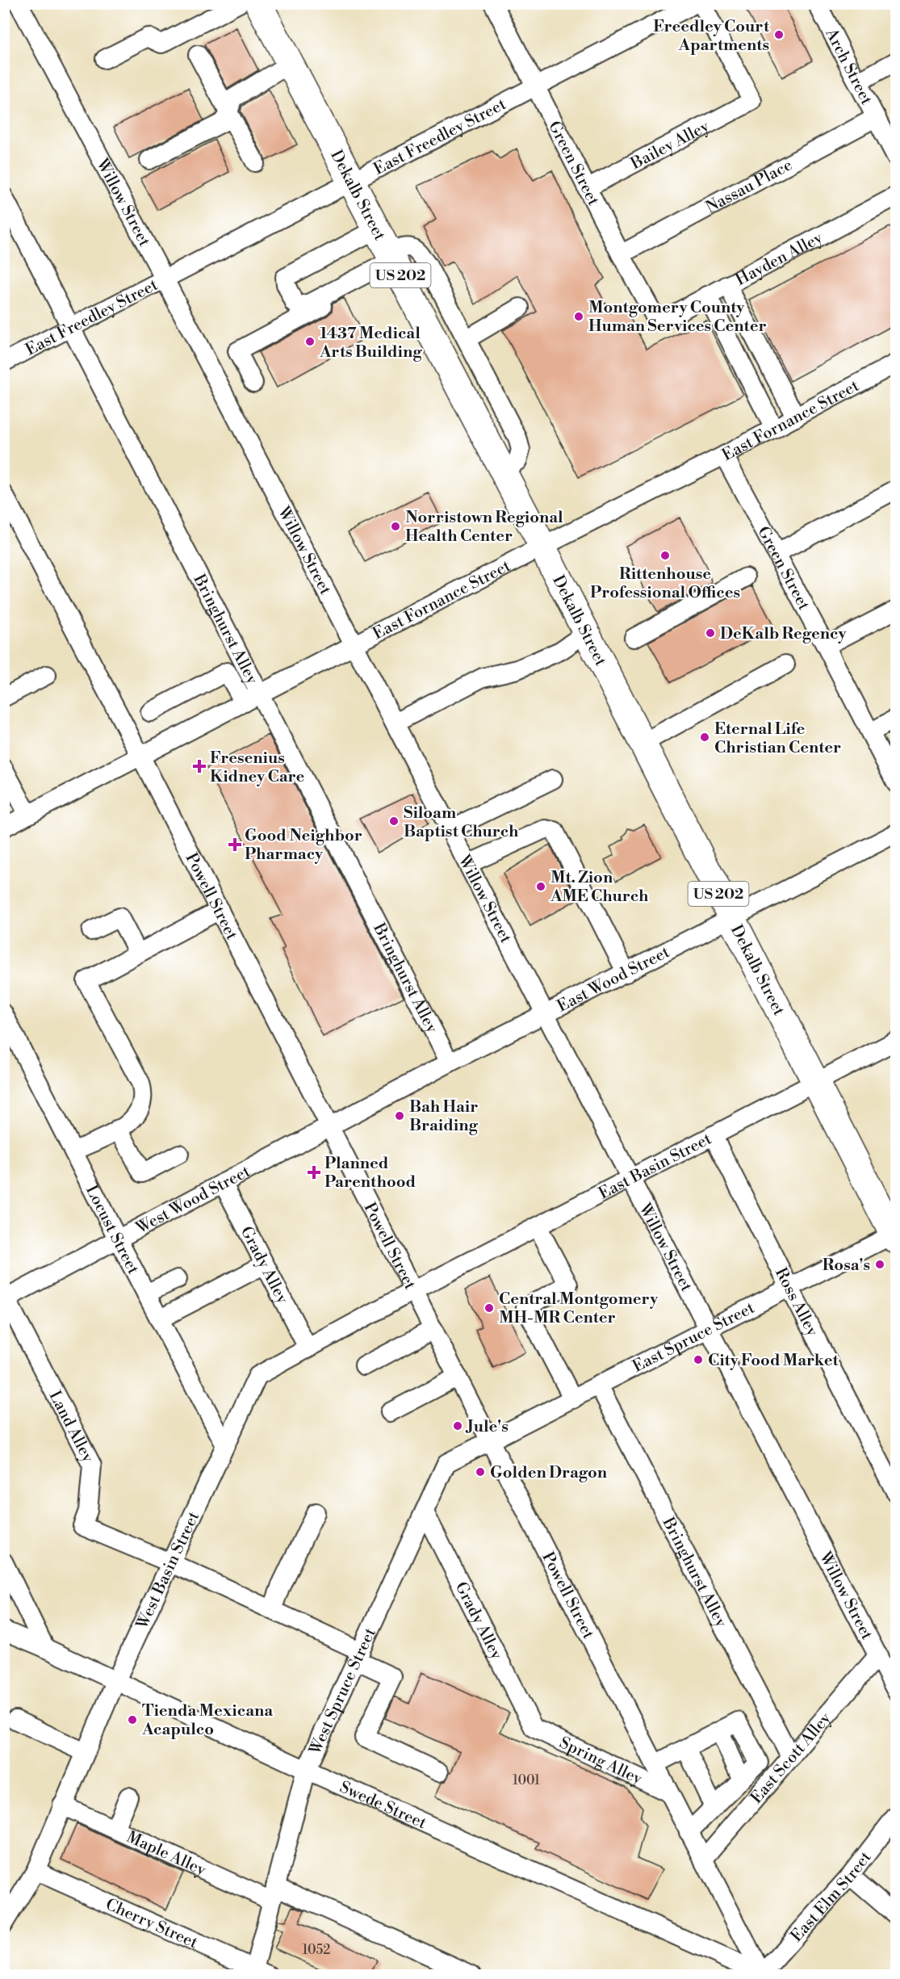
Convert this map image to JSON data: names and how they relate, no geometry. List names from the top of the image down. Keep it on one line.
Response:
{"streets":{"highway":["Dekalb Street","US 202"],"street":["Arch Street","East Freedley Street","Bailey Alley","Green Street","Nassau Place","Willow Street","Hayden Alley","East Fornance Street","Bringhurst Alley","Powell Street","East Wood Street","East Basin Street","West Wood Street","Locust Street","Grady Alley","Ross Alley","East Spruce Street","Land Alley","West Basin Street","West Spruce Street","East Scott Alley","Spring Alley","Swede Street","Maple Alley","East Elm Street","Cherry Street"]},"crossings":[["Arch Street","Nassau Place"],["East Freedley Street","Green Street"],["East Freedley Street","Dekalb Street"],["East Freedley Street","Willow Street"],["East Freedley Street","Bringhurst Alley"],["Bailey Alley","Green Street"],["Green Street","Nassau Place"],["Green Street","Hayden Alley"],["Green Street","East Fornance Street"],["Dekalb Street","East Fornance Street"],["Dekalb Street","East Wood Street"],["Dekalb Street","East Basin Street"],["Dekalb Street","East Spruce Street"],["Willow Street","East Fornance Street"],["Willow Street","East Wood Street"],["Willow Street","East Basin Street"],["Willow Street","East Spruce Street"],["Willow Street","East Scott Alley"],["East Fornance Street","Bringhurst Alley"],["East Fornance Street","Powell Street"],["Bringhurst Alley","East Wood Street"],["Bringhurst Alley","East Spruce Street"],["Bringhurst Alley","East Scott Alley"],["Powell Street","East Wood Street"],["Powell Street","East Basin Street"],["Powell Street","West Wood Street"],["Powell Street","East Spruce Street"],["Powell Street","West Basin Street"],["Powell Street","West Spruce Street"],["Powell Street","East Scott Alley"],["Powell Street","Spring Alley"],["Powell Street","Swede Street"],["Powell Street","East Elm Street"],["East Wood Street","West Wood Street"],["East Basin Street","Ross Alley"],["East Basin Street","West Basin Street"],["West Wood Street","Locust Street"],["West Wood Street","Grady Alley"],["West Wood Street","Land Alley"],["Locust Street","West Basin Street"],["Grady Alley","West Basin Street"],["Grady Alley","West Spruce Street"],["Grady Alley","Spring Alley"],["Ross Alley","East Spruce Street"],["East Spruce Street","West Spruce Street"],["Land Alley","West Basin Street"],["Land Alley","West Spruce Street"],["West Basin Street","Swede Street"],["West Basin Street","Maple Alley"],["West Basin Street","Cherry Street"],["West Spruce Street","Swede Street"],["West Spruce Street","Maple Alley"],["West Spruce Street","Cherry Street"],["Swede Street","East Elm Street"]],"places":{"other":["Freedley Court Apartments","Montgomery County Human Services Center","1437 Medical Arts Building","Norristown Regional Health Center","Rittenhouse Professional Offices","DeKalb Regency","Eternal Life Christian Center","Siloam Baptist Church","Mt. Zion AME Church","Bah Hair Braiding","Rosa's","Central Montgomery MH-MR Center","City Food Market","Jule's","Golden Dragon","Tienda Mexicana Acapulco"],"health":["Fresenius Kidney Care","Good Neighbor Pharmacy","Planned Parenthood"]},"house_numbers":["1001","1052"]}
